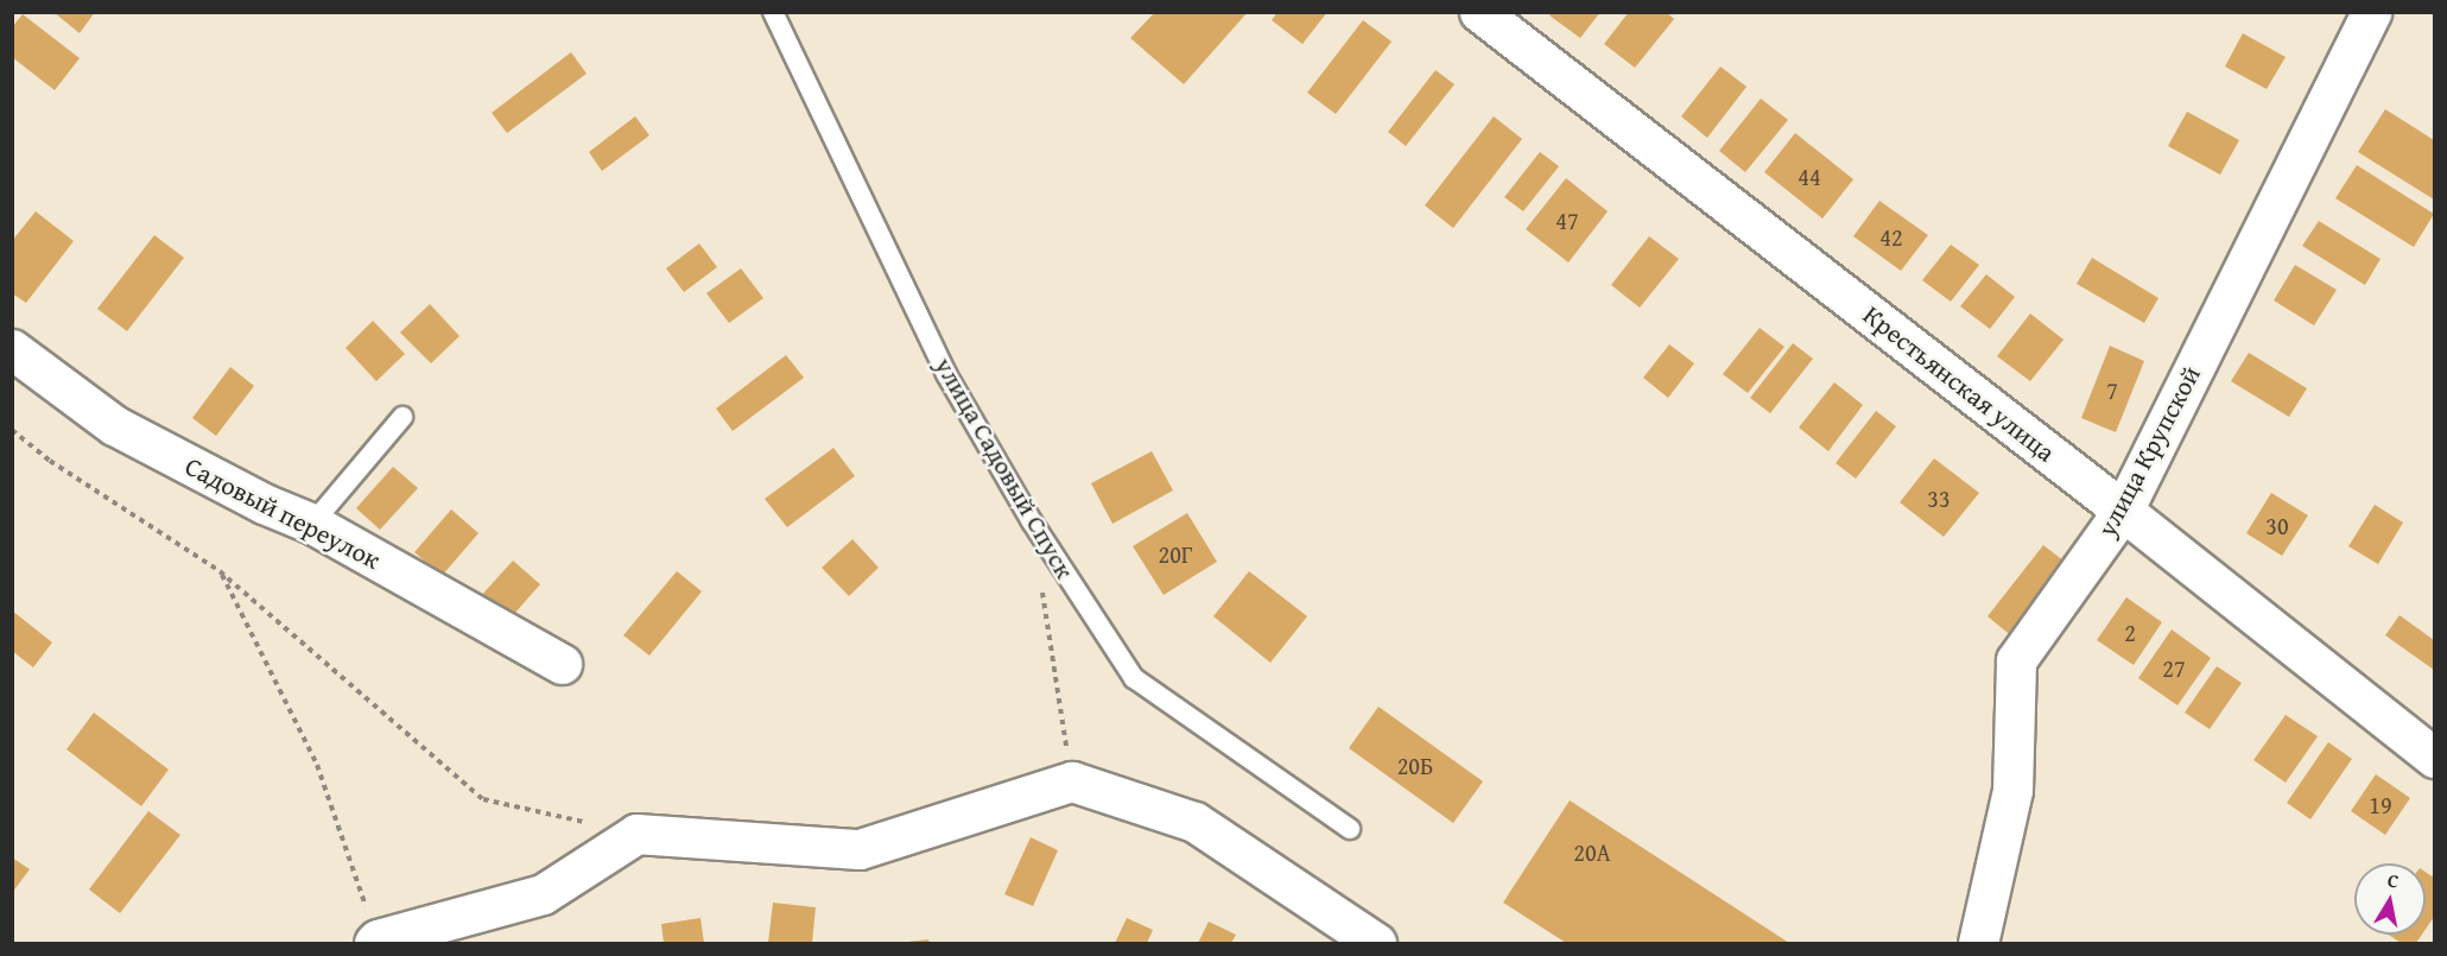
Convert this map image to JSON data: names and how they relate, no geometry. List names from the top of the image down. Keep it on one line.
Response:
{"streets":{"street":["Крестьянская улица","улица Крупской","Садовый переулок"],"lane":["улица Садовый Спуск"]},"crossings":[["Крестьянская улица","улица Крупской"]],"house_numbers":["44","47","42","7","33","30","20Г","2","27","20Б","19","20А"],"north":"top"}
